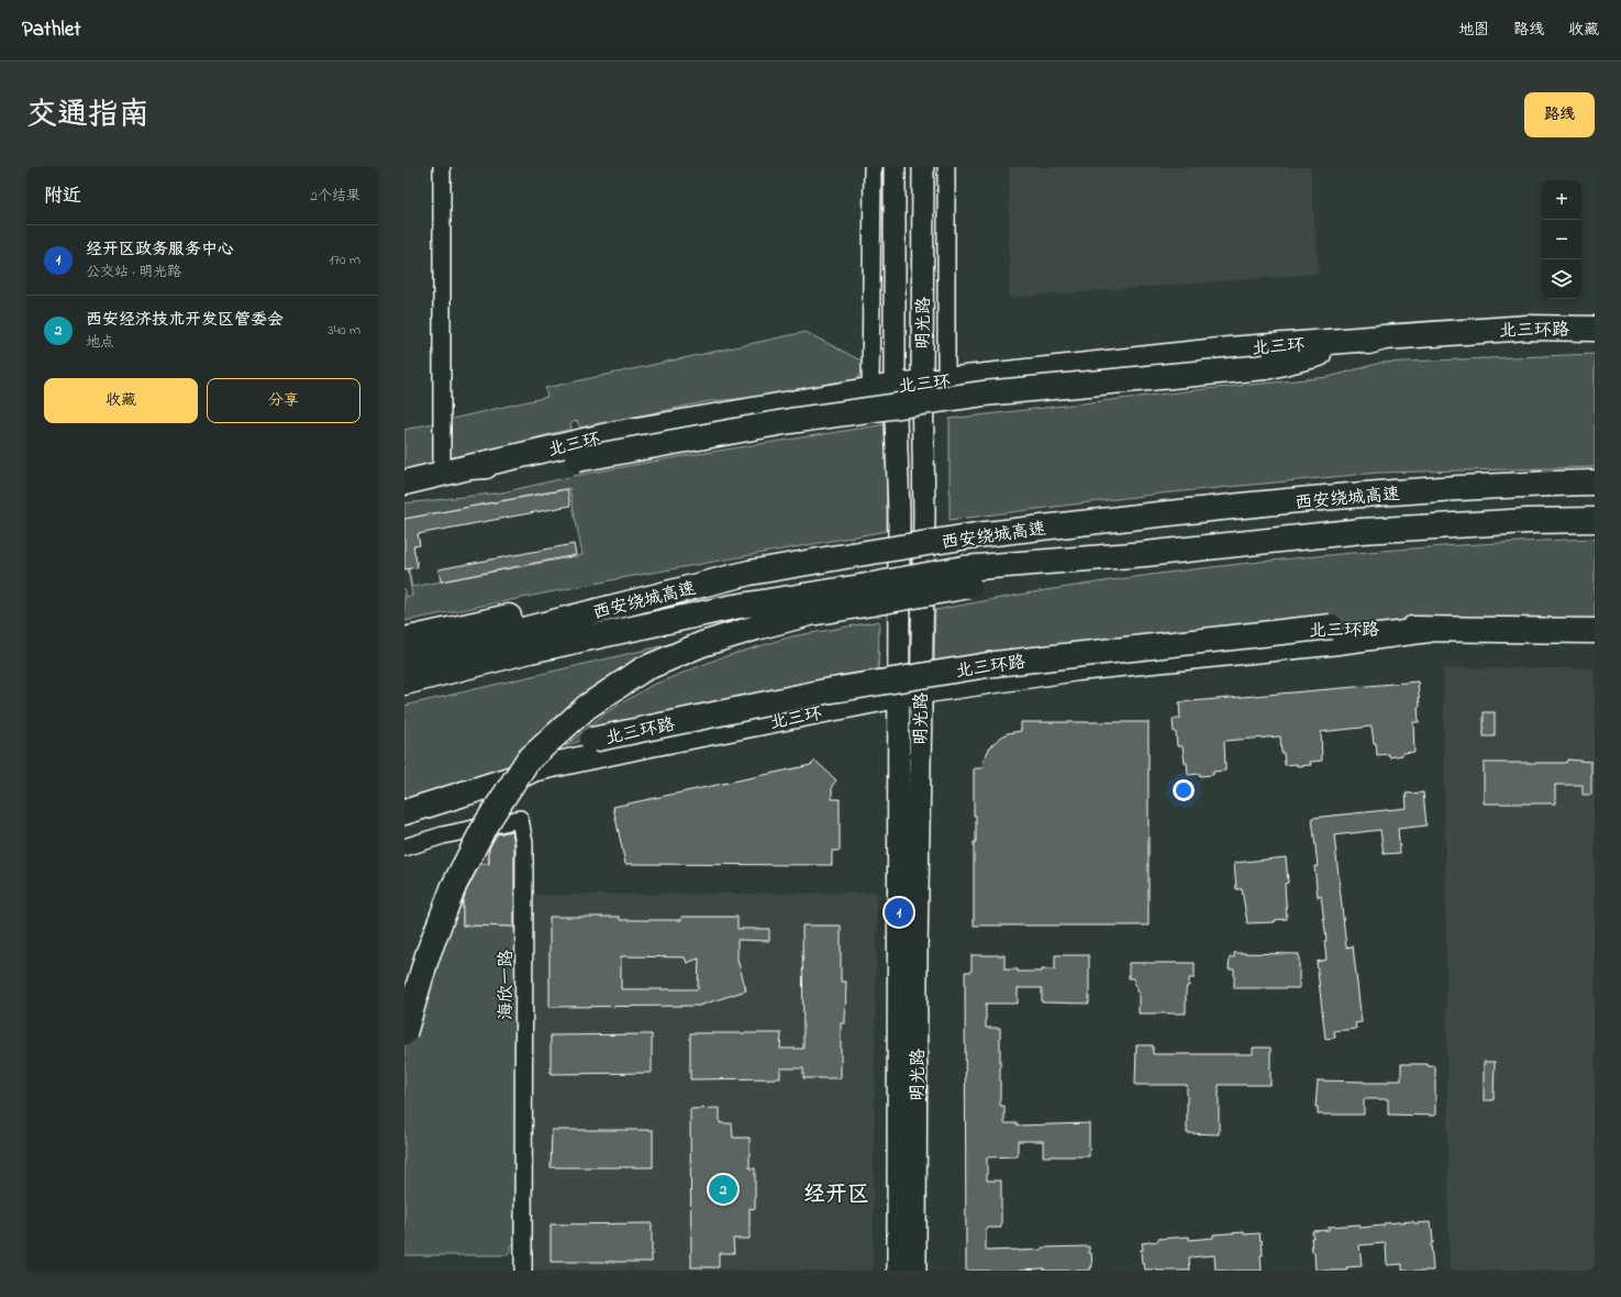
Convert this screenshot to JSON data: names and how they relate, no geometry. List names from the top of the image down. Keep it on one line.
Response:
{"streets":{"highway":["北三环路","北三环","西安绕城高速"],"main road":["明光路"],"street":["海欣一路"]},"crossings":[["明光路","北三环"],["北三环路","北三环"]],"districts":["经开区"],"page":{"header":"Pathlet","nav":["地图","路线","收藏"],"title":"交通指南","buttons":["路线",["收藏","分享"]],"heading":["附近","2个结果"],"map_buttons":["+","−"],"list":[{"mark":"1","name":"经开区政务服务中心","note":"公交站 · 明光路","value":"170 m"},{"mark":"2","name":"西安经济技术开发区管委会","note":"地点","value":"340 m"}],"pins":["1","2"]}}
